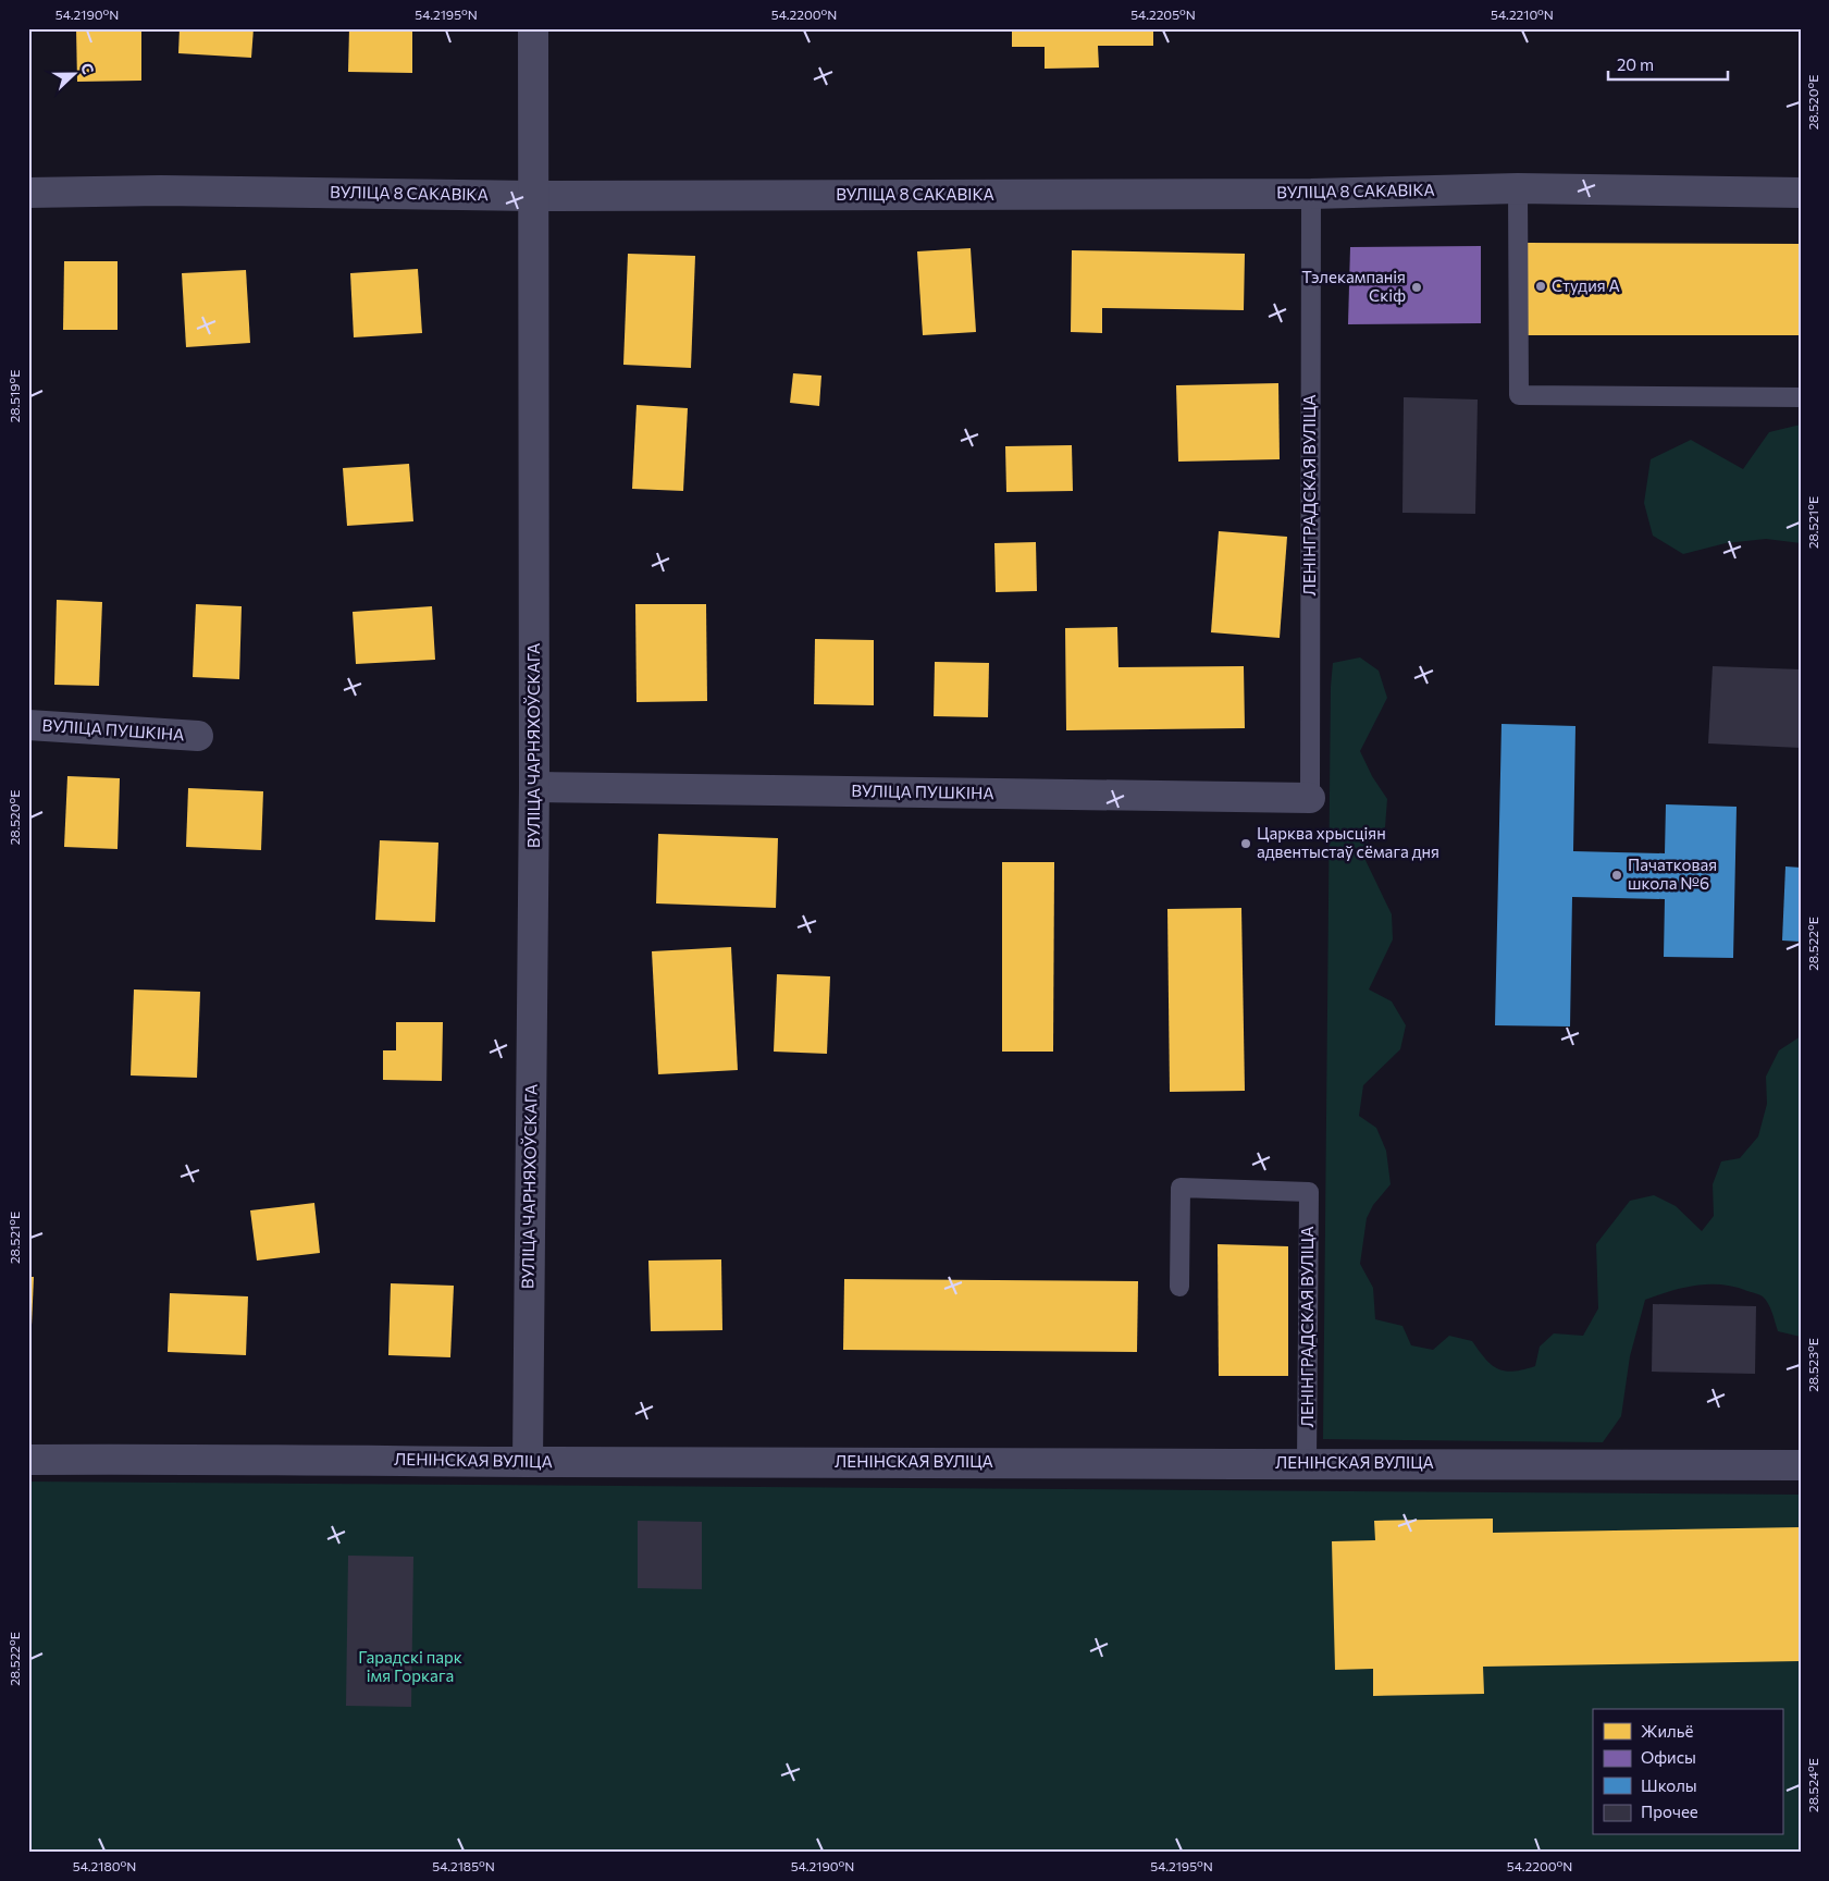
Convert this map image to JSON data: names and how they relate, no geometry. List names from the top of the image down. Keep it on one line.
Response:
{"streets":{"street":["ВУЛІЦА 8 САКАВІКА","ВУЛІЦА ПУШКІНА","ВУЛІЦА ЧАРНЯХОЎСКАГА","ЛЕНІНСКАЯ ВУЛІЦА"],"lane":["ЛЕНІНГРАДСКАЯ ВУЛІЦА"]},"crossings":[["ВУЛІЦА 8 САКАВІКА","ЛЕНІНГРАДСКАЯ ВУЛІЦА"],["ВУЛІЦА 8 САКАВІКА","ВУЛІЦА ЧАРНЯХОЎСКАГА"],["ЛЕНІНГРАДСКАЯ ВУЛІЦА","ВУЛІЦА ПУШКІНА"],["ЛЕНІНГРАДСКАЯ ВУЛІЦА","ЛЕНІНСКАЯ ВУЛІЦА"],["ВУЛІЦА ПУШКІНА","ВУЛІЦА ЧАРНЯХОЎСКАГА"],["ВУЛІЦА ЧАРНЯХОЎСКАГА","ЛЕНІНСКАЯ ВУЛІЦА"]],"parks":["Гарадскі парк імя Горкага"],"places":["Студия А","Тэлекампанія Скіф","Царква хрысціян адвентыстаў сёмага дня","Пачатковая школа №6"],"legend":["Жильё","Офисы","Школы","Прочее"],"scale_bar":"20 m","north":"right","coordinates":["54.2190°N","54.2195°N","54.2200°N","54.2205°N","54.2210°N","28.520°E","28.519°E","28.521°E","28.522°E","28.523°E","28.524°E","54.2180°N","54.2185°N"]}
